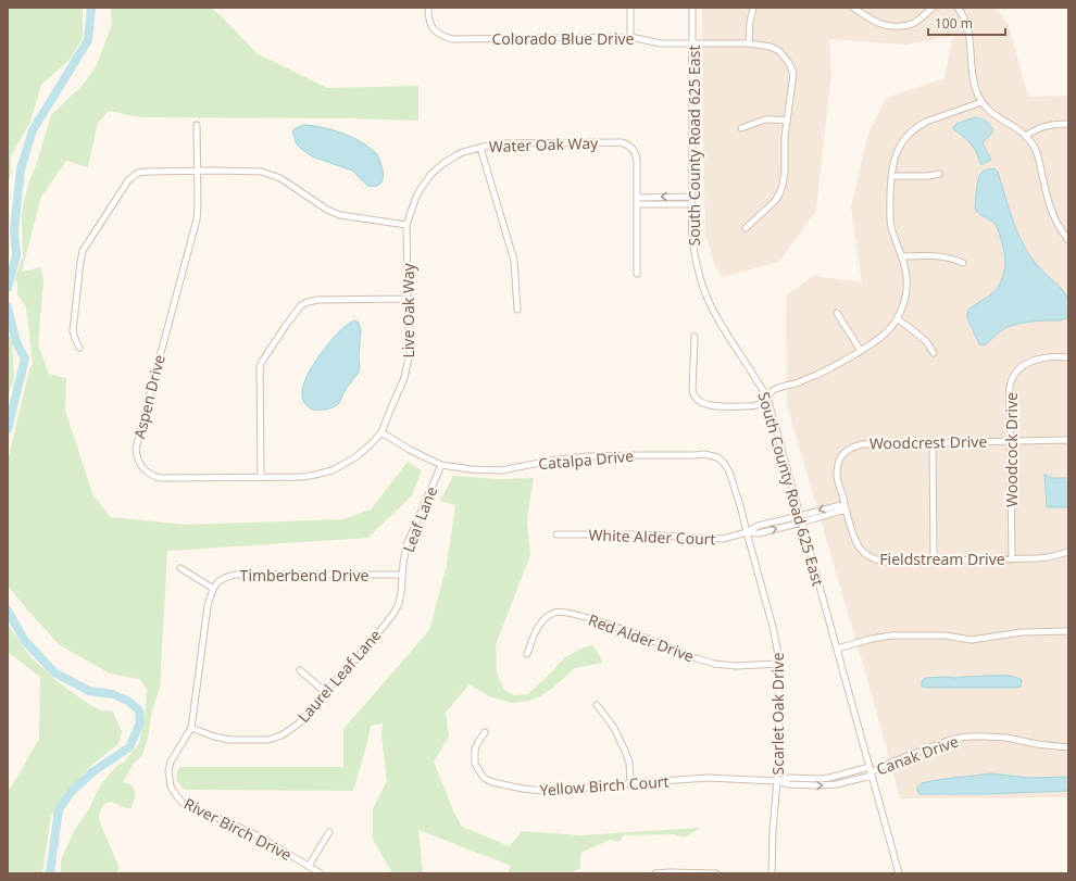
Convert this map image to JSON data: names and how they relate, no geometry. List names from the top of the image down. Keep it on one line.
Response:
{"streets":{"street":["Colorado Blue Drive","Water Oak Way","South County Road 625 East","Live Oak Way","Aspen Drive","Woodcrest Drive","Woodcock Drive","Catalpa Drive","Leaf Lane","White Alder Court","Fieldstream Drive","Timberbend Drive","Red Alder Drive","Laurel Leaf Lane","Scarlet Oak Drive","Canak Drive","Yellow Birch Court","River Birch Drive"]},"crossings":[["Colorado Blue Drive","South County Road 625 East"],["Water Oak Way","Live Oak Way"],["South County Road 625 East","White Alder Court"],["South County Road 625 East","Canak Drive"],["South County Road 625 East","Yellow Birch Court"],["Live Oak Way","Aspen Drive"],["Live Oak Way","Catalpa Drive"],["Aspen Drive","Catalpa Drive"],["Woodcrest Drive","Woodcock Drive"],["Woodcrest Drive","Fieldstream Drive"],["Woodcock Drive","Fieldstream Drive"],["Catalpa Drive","Leaf Lane"],["Catalpa Drive","White Alder Court"],["Catalpa Drive","Scarlet Oak Drive"],["Leaf Lane","Timberbend Drive"],["Leaf Lane","Laurel Leaf Lane"],["White Alder Court","Scarlet Oak Drive"],["Timberbend Drive","Laurel Leaf Lane"],["Red Alder Drive","Scarlet Oak Drive"],["Laurel Leaf Lane","River Birch Drive"],["Scarlet Oak Drive","Yellow Birch Court"],["Canak Drive","Yellow Birch Court"]],"scale_bar":"100 m"}
